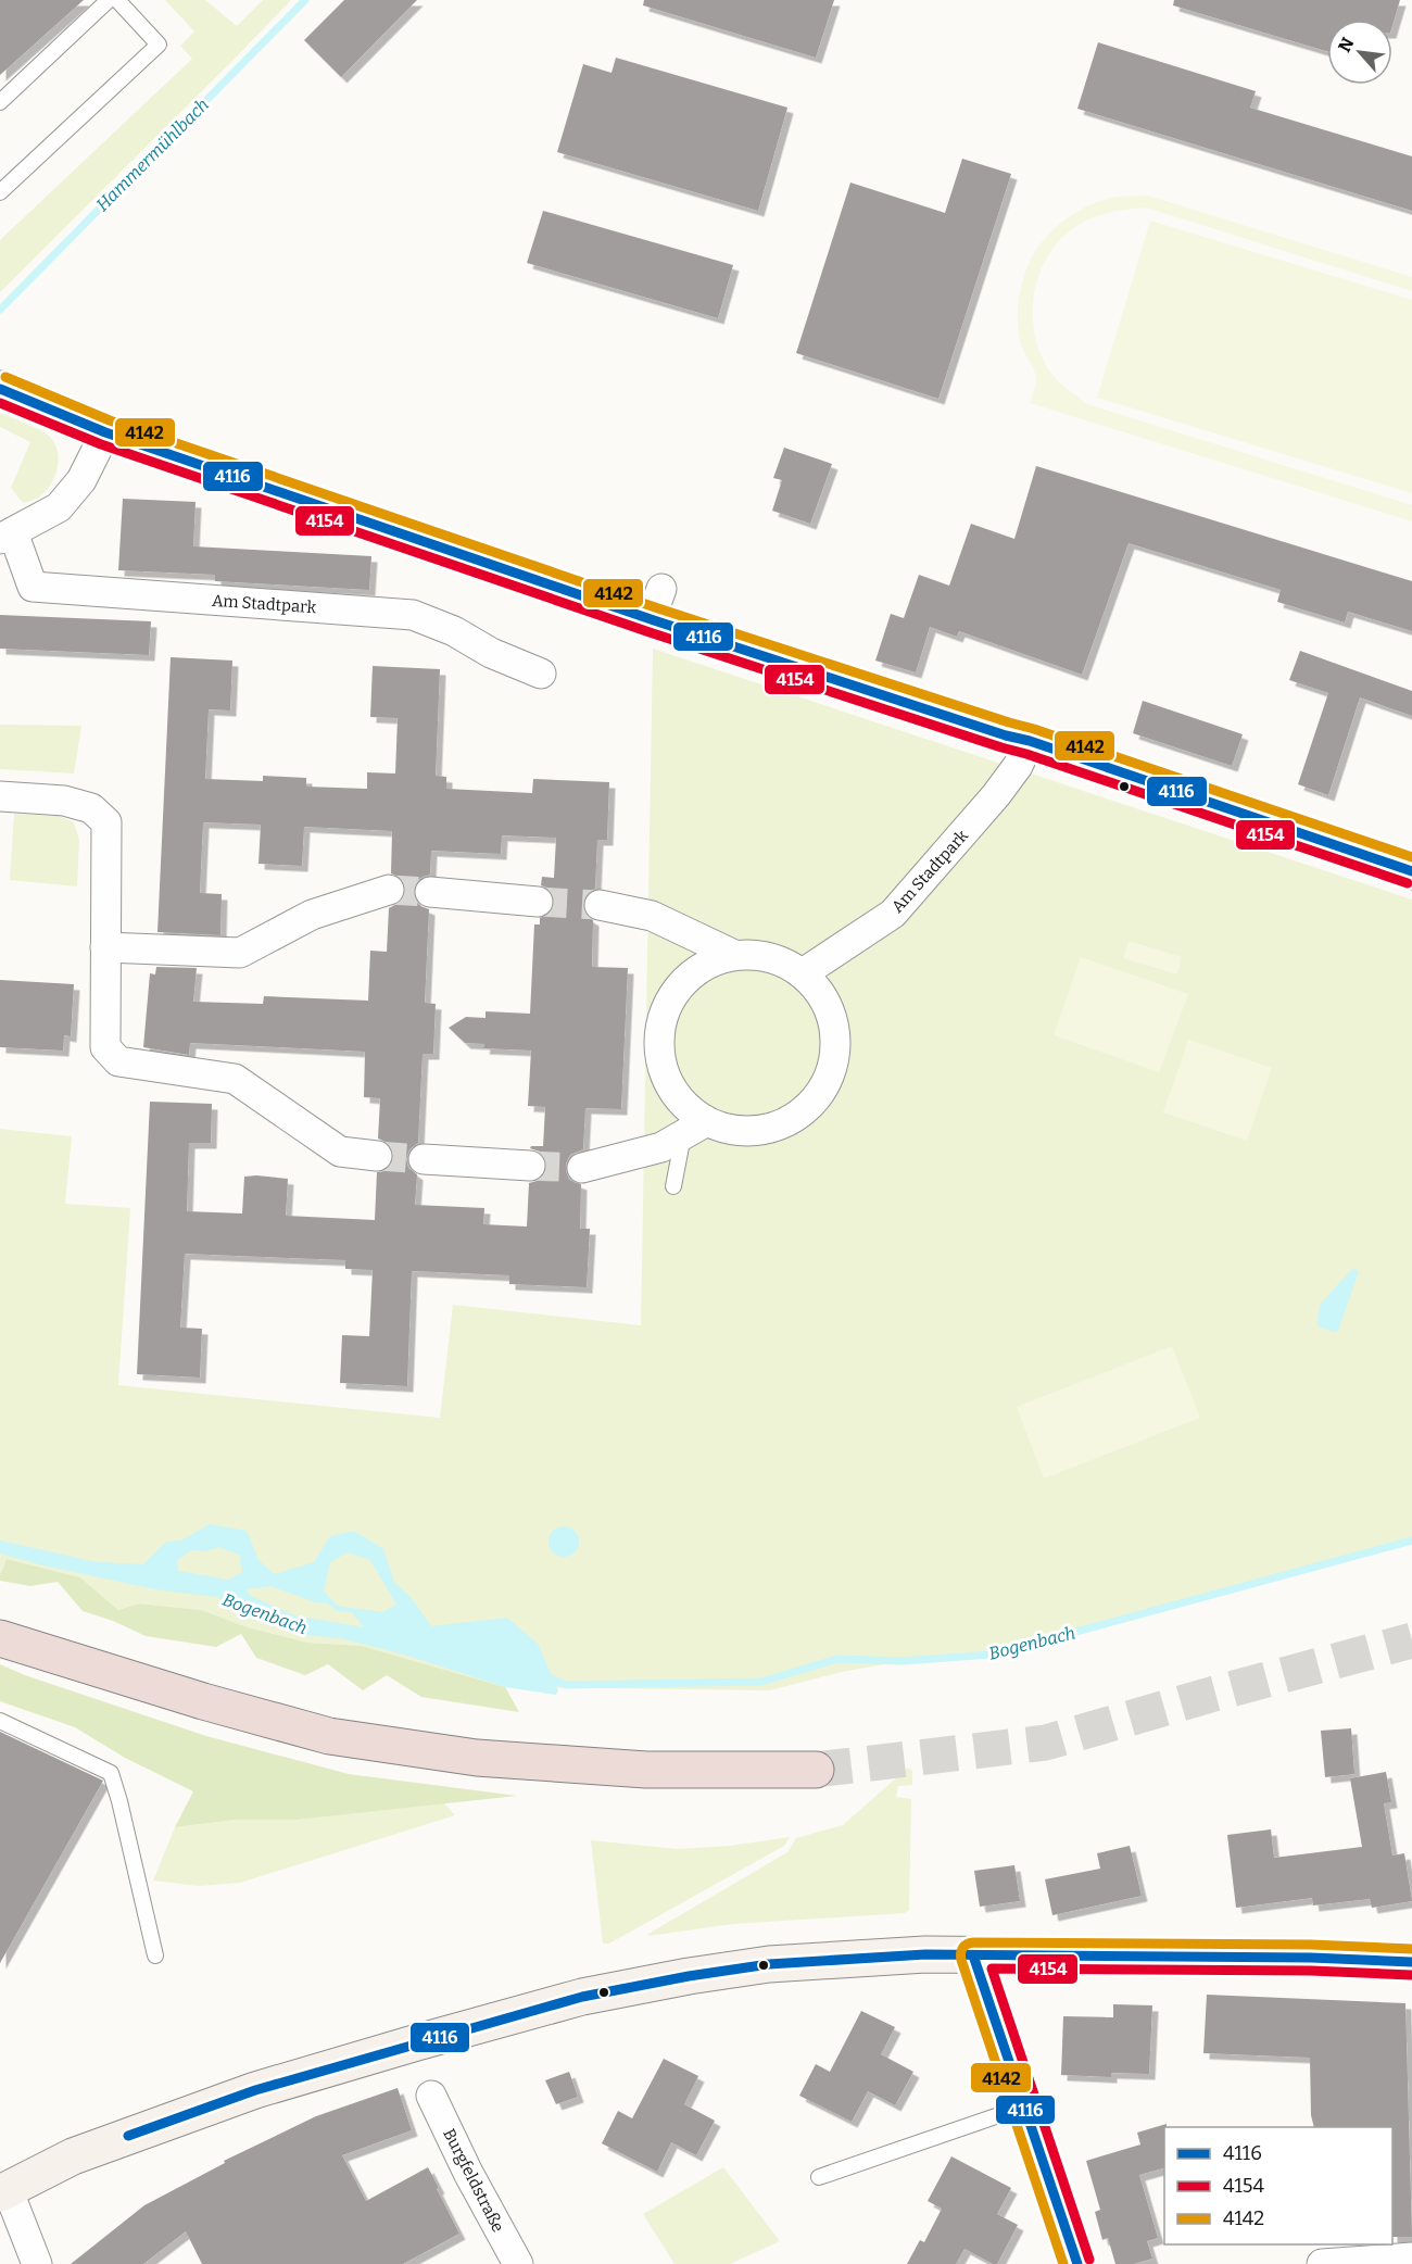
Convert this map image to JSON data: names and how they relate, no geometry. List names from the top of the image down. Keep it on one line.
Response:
{"streets":{"street":["Am Stadtpark","Burgfeldstraße"]},"water":["Hammermühlbach","Bogenbach"],"lines":["transit line 4142","transit line 4116","transit line 4154"],"legend":["4116","4154","4142"],"north":"top left"}
